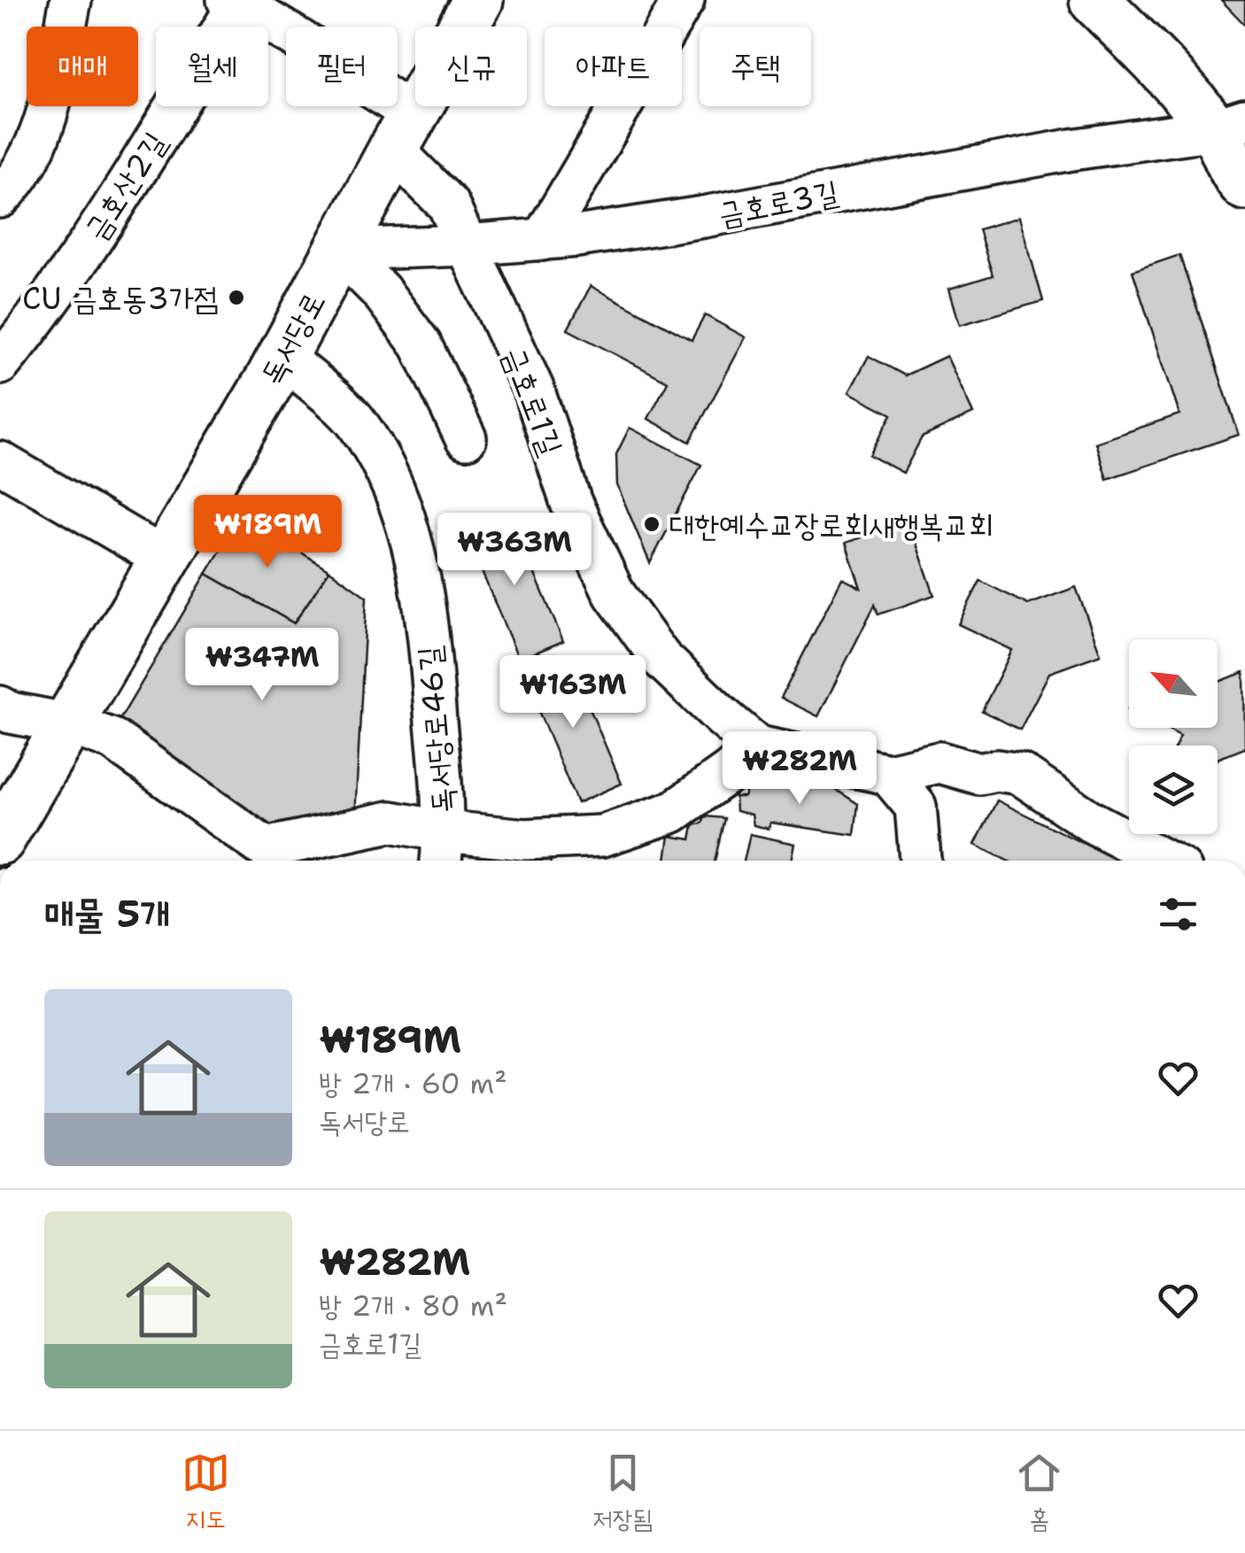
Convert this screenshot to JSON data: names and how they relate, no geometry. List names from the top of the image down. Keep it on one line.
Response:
{"streets":{"main road":["독서당로"],"street":["금호산2길","금호로3길","금호로1길","독서당로46길"]},"crossings":[["금호로3길","독서당로"],["금호로3길","금호로1길"],["독서당로","금호로1길"],["독서당로","독서당로46길"],["금호로1길","독서당로46길"]],"places":["CU 금호동3가점","대한예수교장로회새행복교회"],"north":"top left","page":{"chip":["매매","월세","필터","신규","아파트","주택"],"price":["₩189M","₩363M","₩347M","₩163M","₩282M"],"heading":"매물 5개","list":[{"name":"₩189M","note":"방 2개 · 60 m² · 독서당로"},{"name":"₩282M","note":"방 2개 · 80 m² · 금호로1길"}],"tabs":["지도","저장됨","홈"]}}
